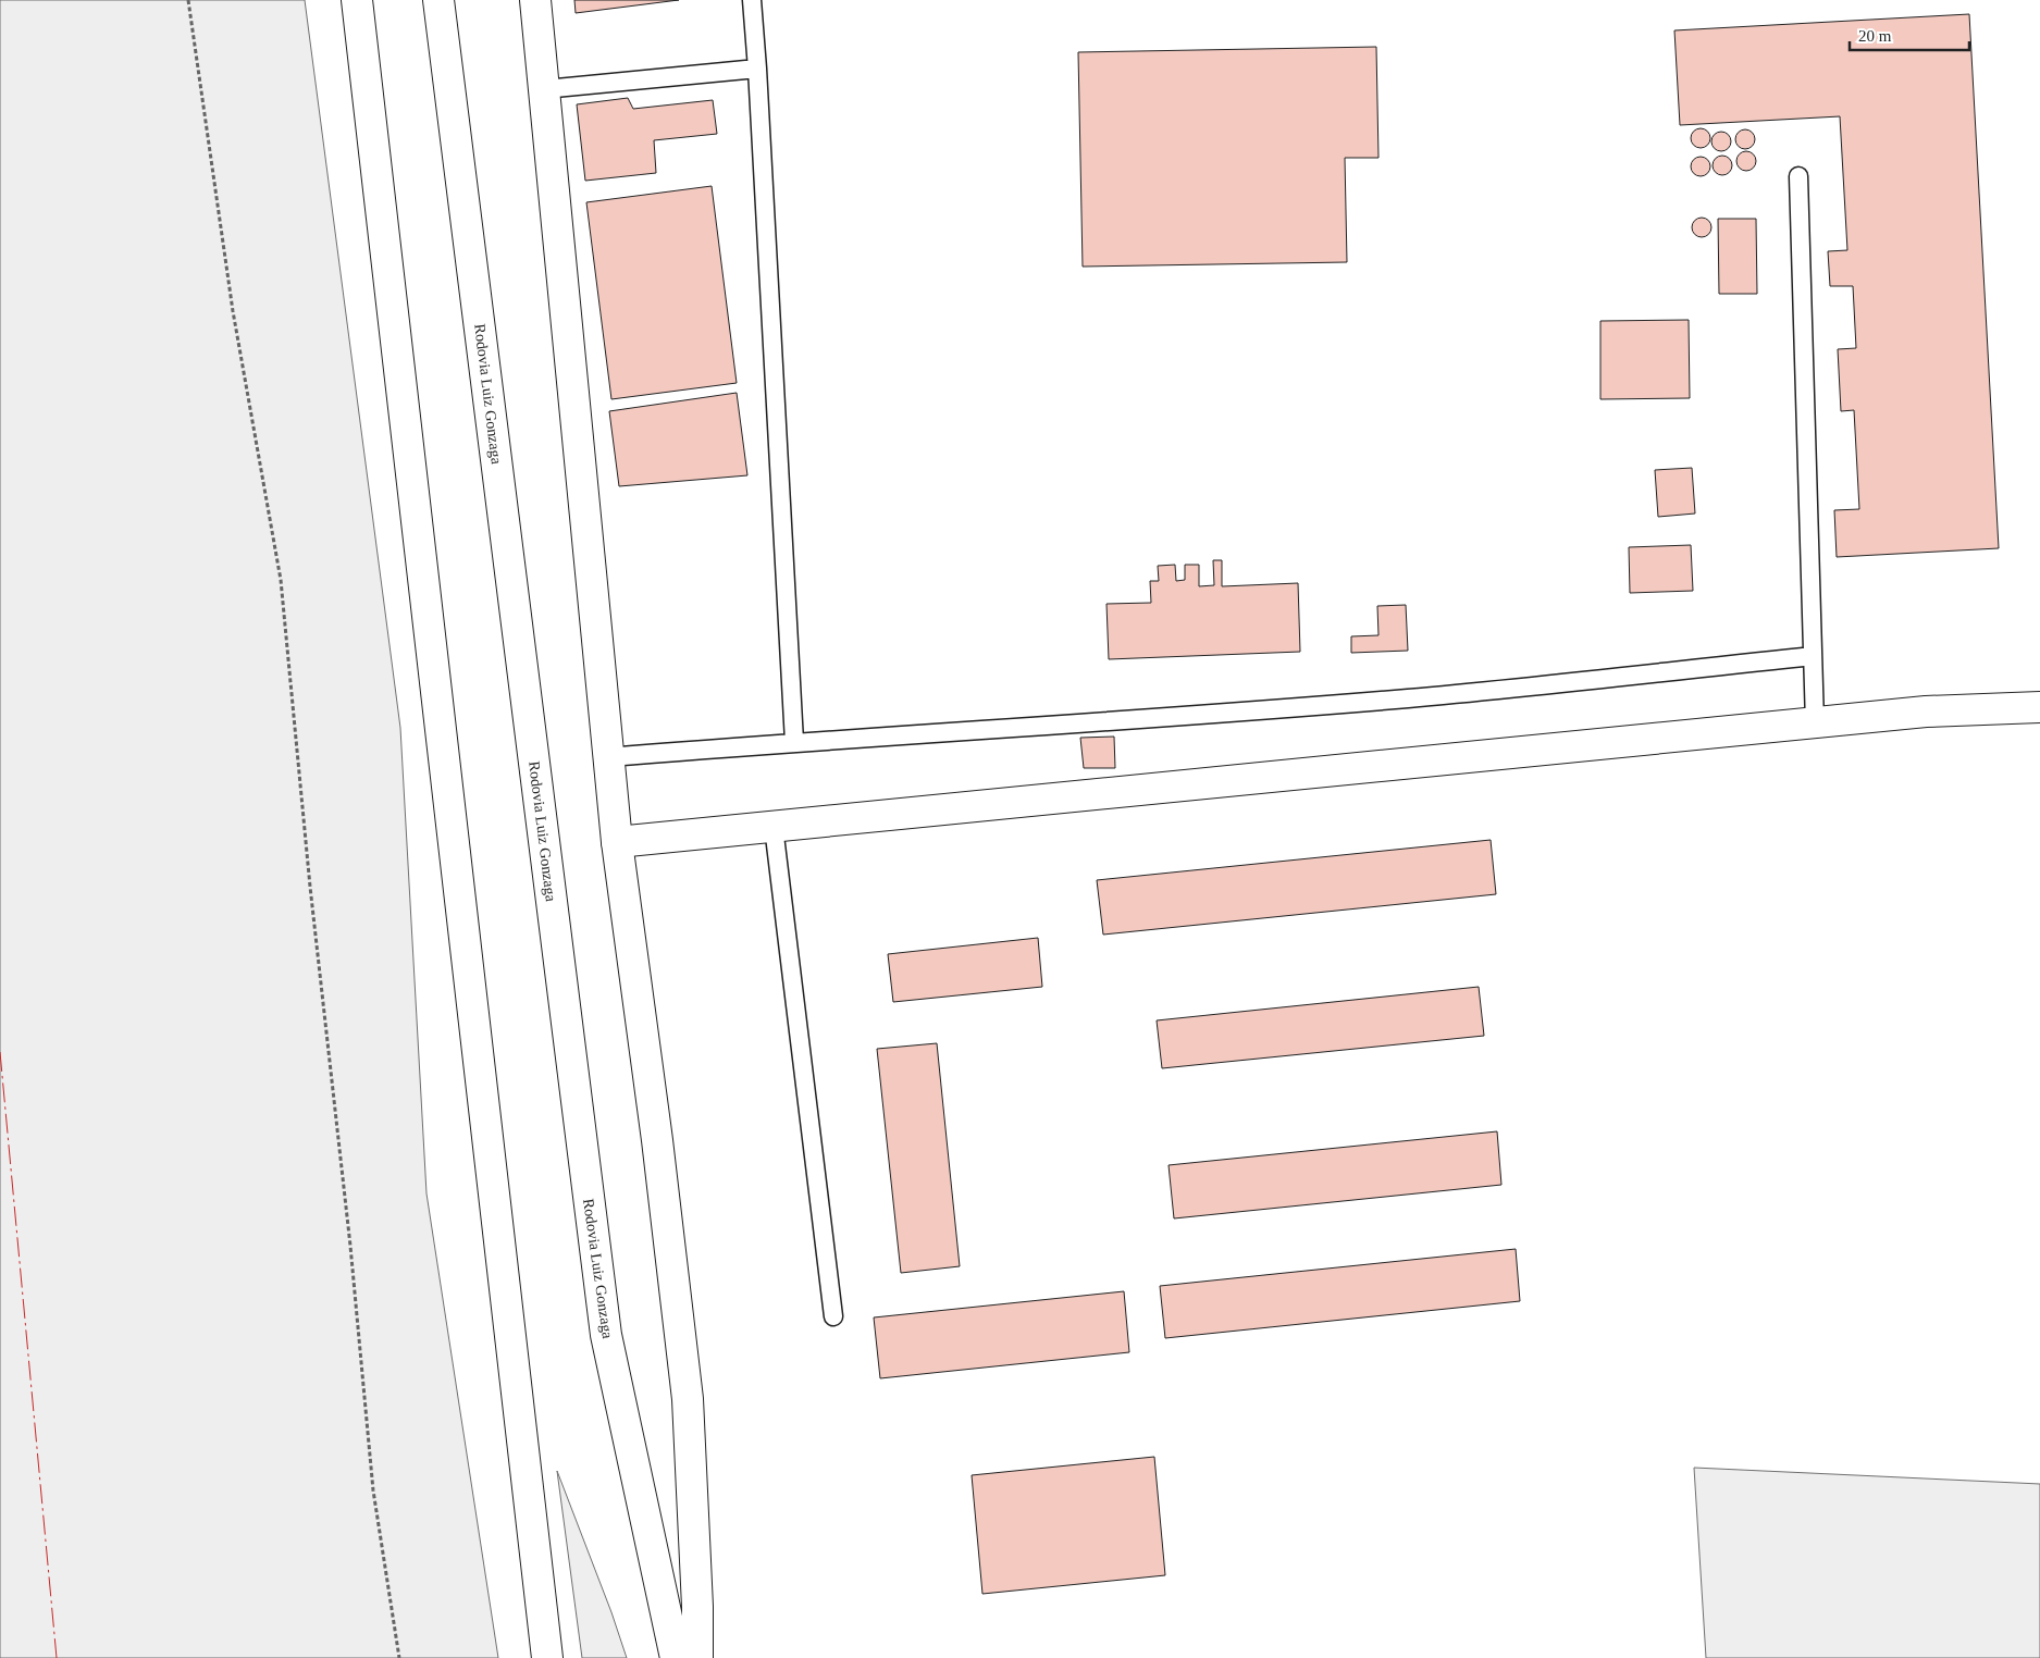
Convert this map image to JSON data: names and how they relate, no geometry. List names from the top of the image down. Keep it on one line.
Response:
{"streets":{"main road":["Rodovia Luiz Gonzaga"]},"scale_bar":"20 m"}
